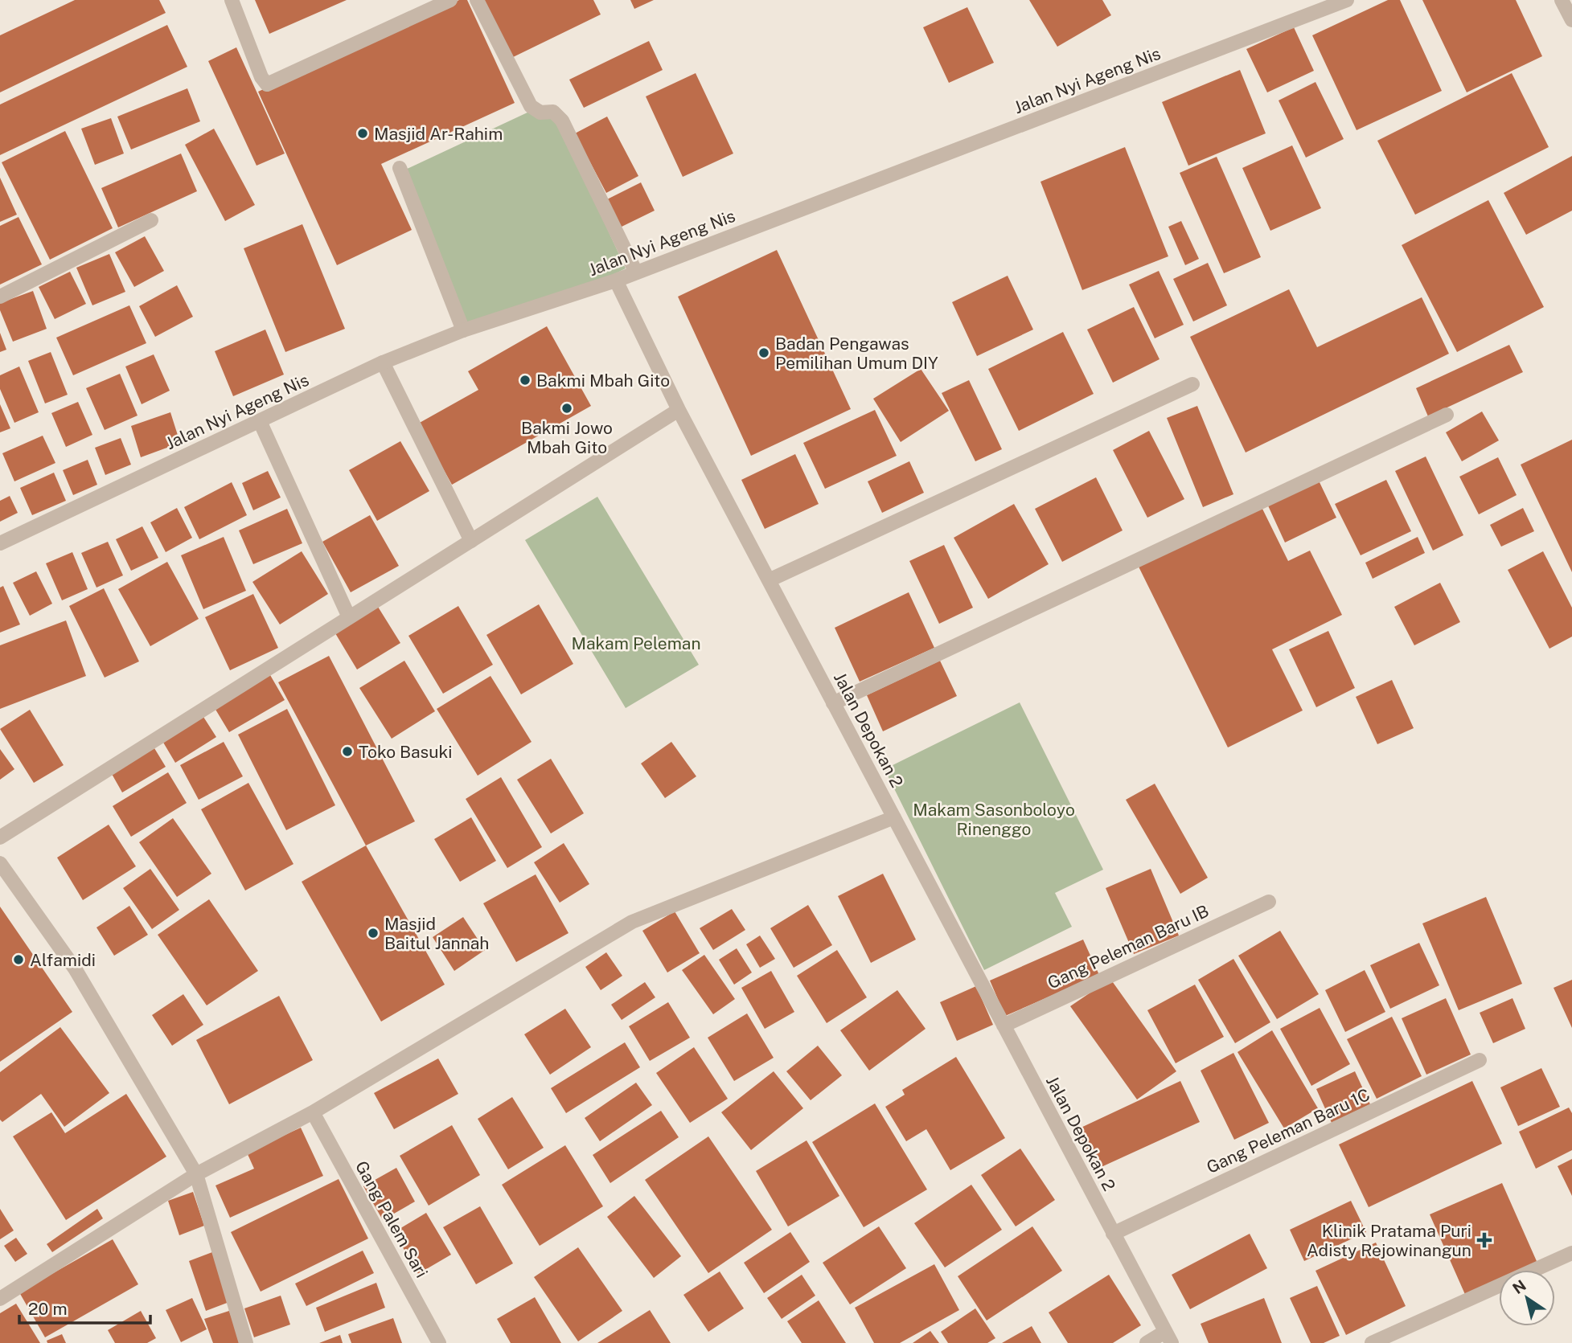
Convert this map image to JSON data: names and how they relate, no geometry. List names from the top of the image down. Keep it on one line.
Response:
{"streets":{"street":["Jalan Nyi Ageng Nis","Jalan Depokan 2","Gang Peleman Baru IB","Gang Peleman Baru 1C","Gang Palem Sari"]},"crossings":[["Jalan Nyi Ageng Nis","Jalan Depokan 2"],["Jalan Depokan 2","Gang Peleman Baru IB"],["Jalan Depokan 2","Gang Peleman Baru 1C"]],"parks":["Makam Peleman","Makam Sasonboloyo Rinenggo"],"places":{"other":["Masjid Ar-Rahim","Badan Pengawas Pemilihan Umum DIY","Bakmi Mbah Gito","Bakmi Jowo Mbah Gito","Toko Basuki","Masjid Baitul Jannah","Alfamidi"],"health":["Klinik Pratama Puri Adisty Rejowinangun"]},"scale_bar":"20 m","north":"top left"}
